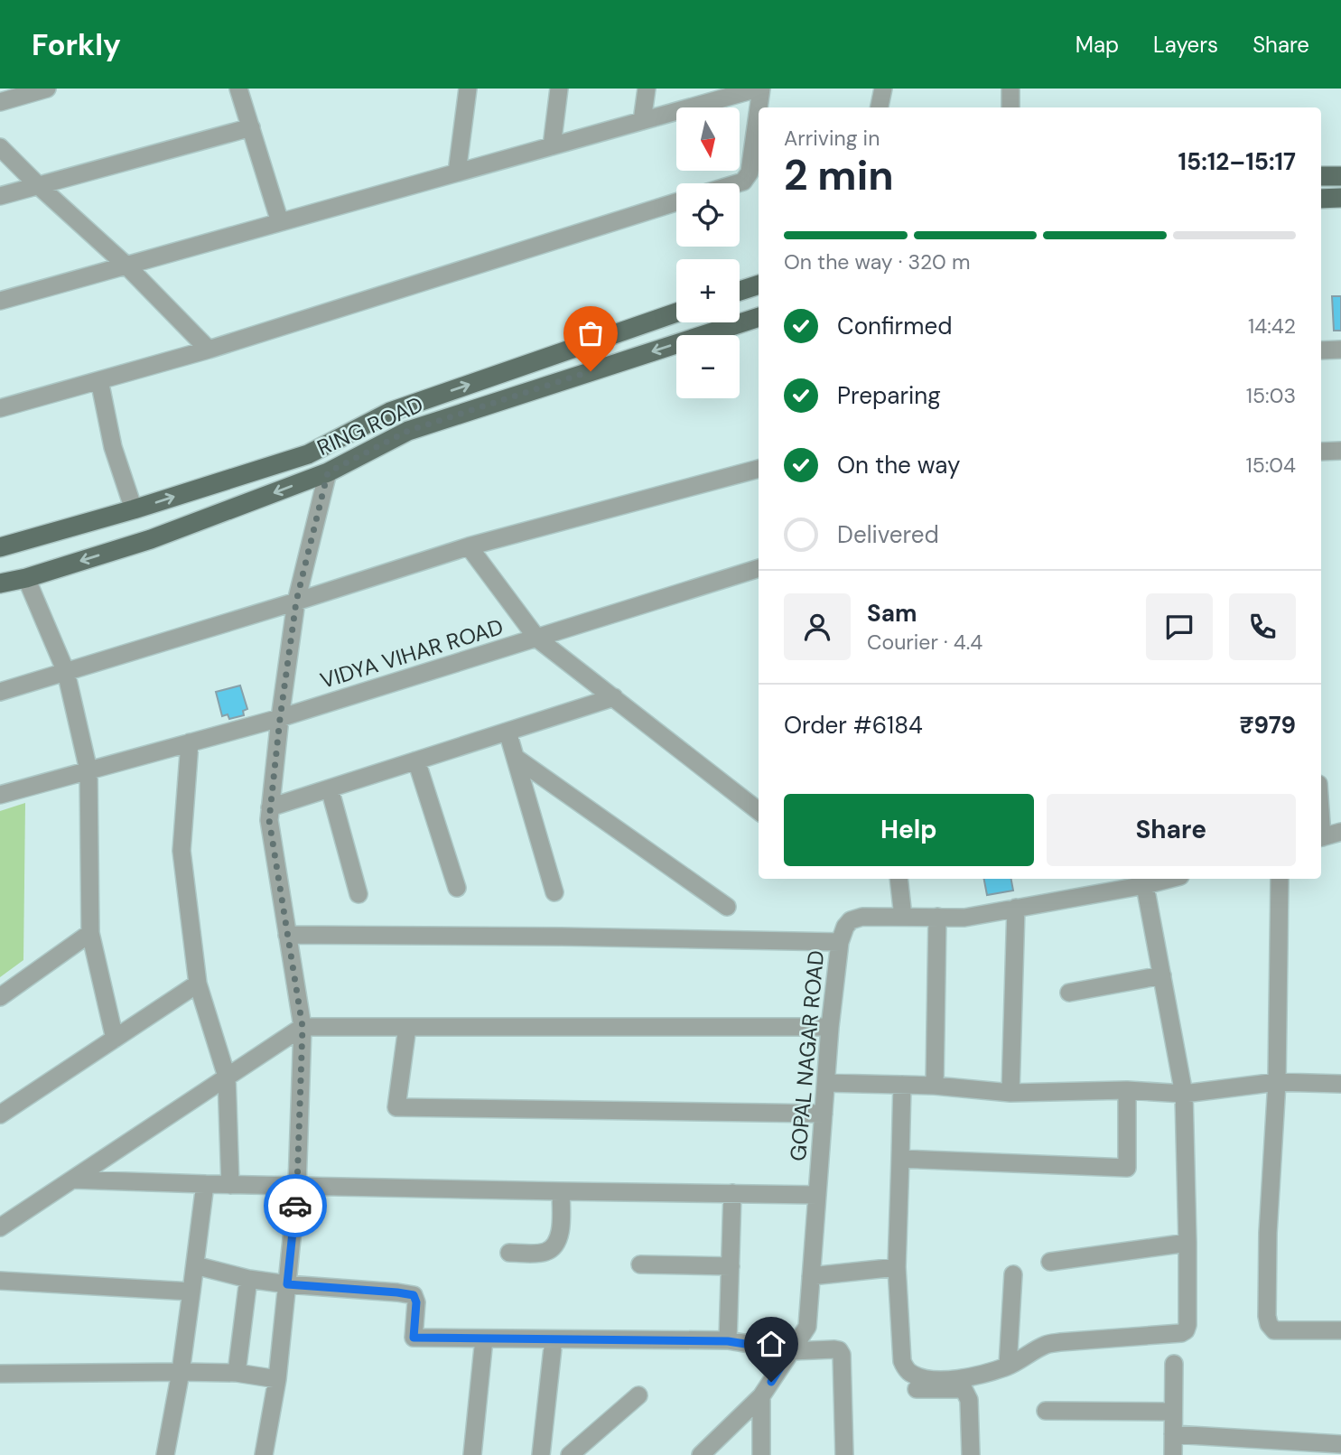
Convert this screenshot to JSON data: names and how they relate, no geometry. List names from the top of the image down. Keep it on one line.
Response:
{"streets":{"main road":["RING ROAD"],"street":["VIDYA VIHAR ROAD","GOPAL NAGAR ROAD"]},"north":"bottom","page":{"header":"Forkly","nav":["Map","Layers","Share"],"map_buttons":["+","−"],"heading":["2 min","Arriving in","15:12–15:17"],"panel":["Sam","Courier · 4.4","Order #6184","₹979"],"bar":"On the way · 320 m","list":[["Confirmed","14:42"],["Preparing","15:03"],["On the way","15:04"],"Delivered"],"buttons":["Help","Share"]}}
